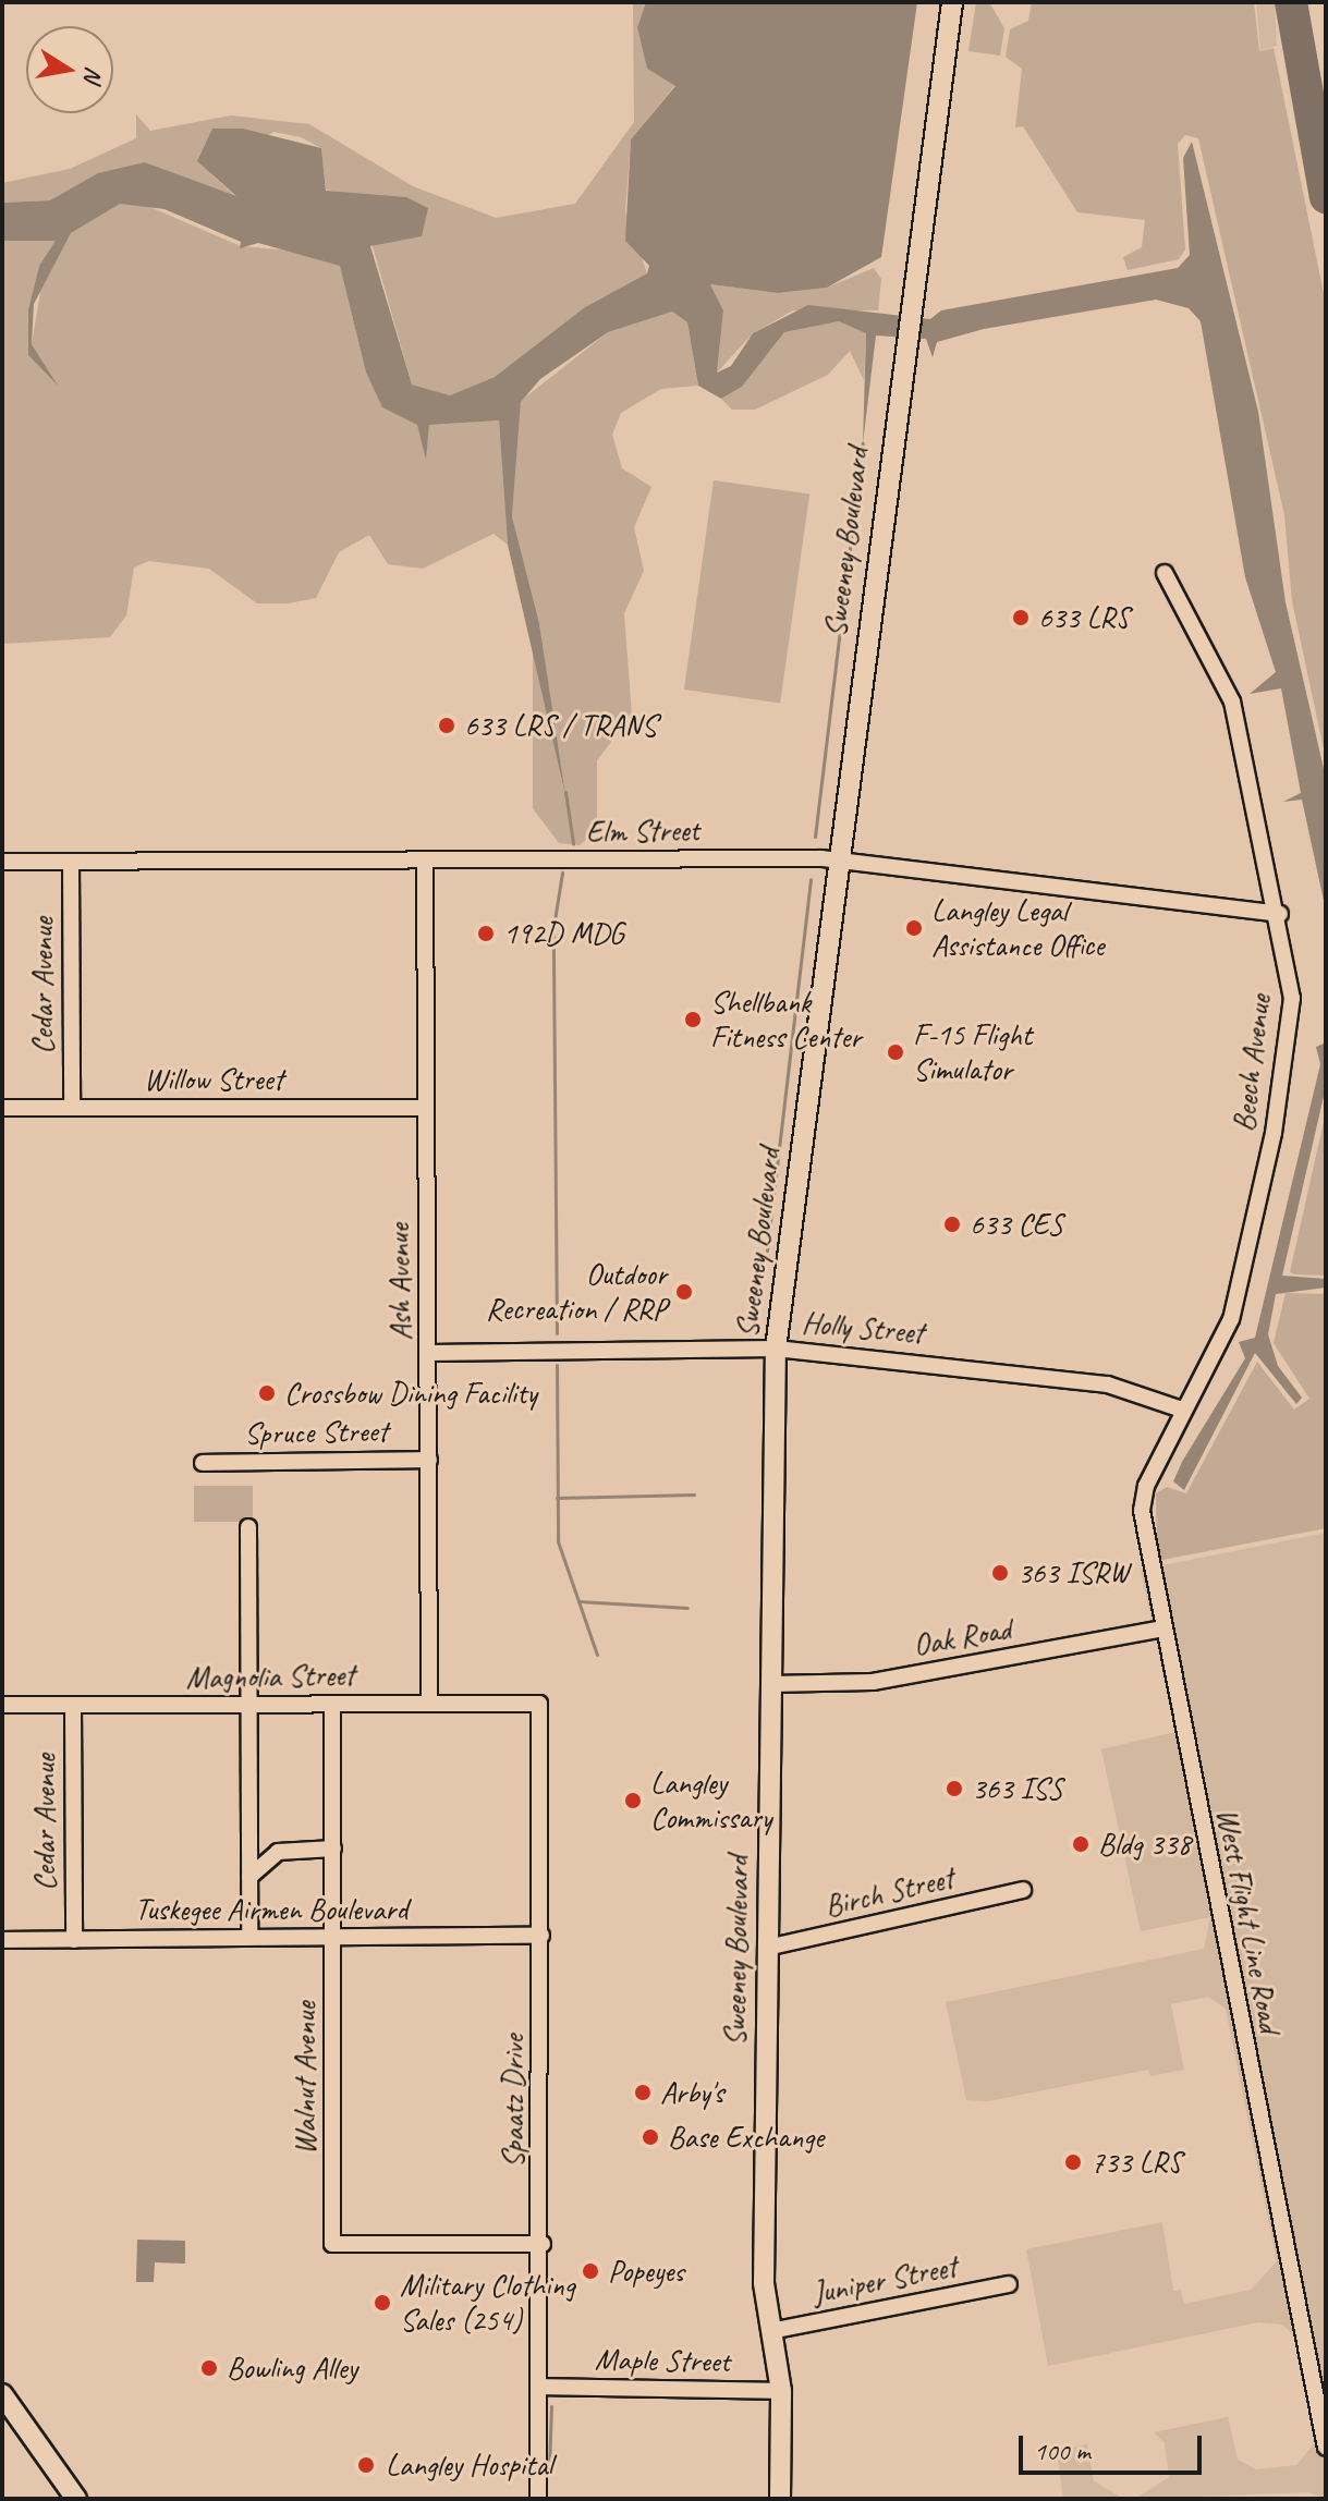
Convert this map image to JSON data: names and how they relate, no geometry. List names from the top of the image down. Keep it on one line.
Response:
{"streets":{"main road":["Sweeney Boulevard"],"street":["Elm Street","Cedar Avenue","Beech Avenue","Willow Street","Ash Avenue","Holly Street","Spruce Street","Oak Road","Magnolia Street","Birch Street","Tuskegee Airmen Boulevard","West Flight Line Road","Walnut Avenue","Spaatz Drive","Juniper Street","Maple Street"]},"crossings":[["Sweeney Boulevard","Elm Street"],["Sweeney Boulevard","Holly Street"],["Sweeney Boulevard","Oak Road"],["Sweeney Boulevard","Birch Street"],["Sweeney Boulevard","Juniper Street"],["Sweeney Boulevard","Maple Street"],["Elm Street","Cedar Avenue"],["Elm Street","Beech Avenue"],["Elm Street","Ash Avenue"],["Cedar Avenue","Willow Street"],["Cedar Avenue","Magnolia Street"],["Cedar Avenue","Tuskegee Airmen Boulevard"],["Beech Avenue","Holly Street"],["Beech Avenue","West Flight Line Road"],["Willow Street","Ash Avenue"],["Ash Avenue","Holly Street"],["Ash Avenue","Spruce Street"],["Ash Avenue","Magnolia Street"],["Holly Street","West Flight Line Road"],["Oak Road","West Flight Line Road"],["Magnolia Street","Walnut Avenue"],["Magnolia Street","Spaatz Drive"],["Tuskegee Airmen Boulevard","Walnut Avenue"],["Tuskegee Airmen Boulevard","Spaatz Drive"],["Walnut Avenue","Spaatz Drive"],["Spaatz Drive","Maple Street"]],"places":["633 LRS","633 LRS / TRANS","Langley Legal Assistance Office","192D MDG","Shellbank Fitness Center","F-15 Flight Simulator","633 CES","Outdoor Recreation / RRP","Crossbow Dining Facility","363 ISRW","363 ISS","Langley Commissary","Bldg 338","Arby's","Base Exchange","733 LRS","Popeyes","Military Clothing Sales (254)","Bowling Alley","Langley Hospital"],"scale_bar":"100 m","north":"right"}
